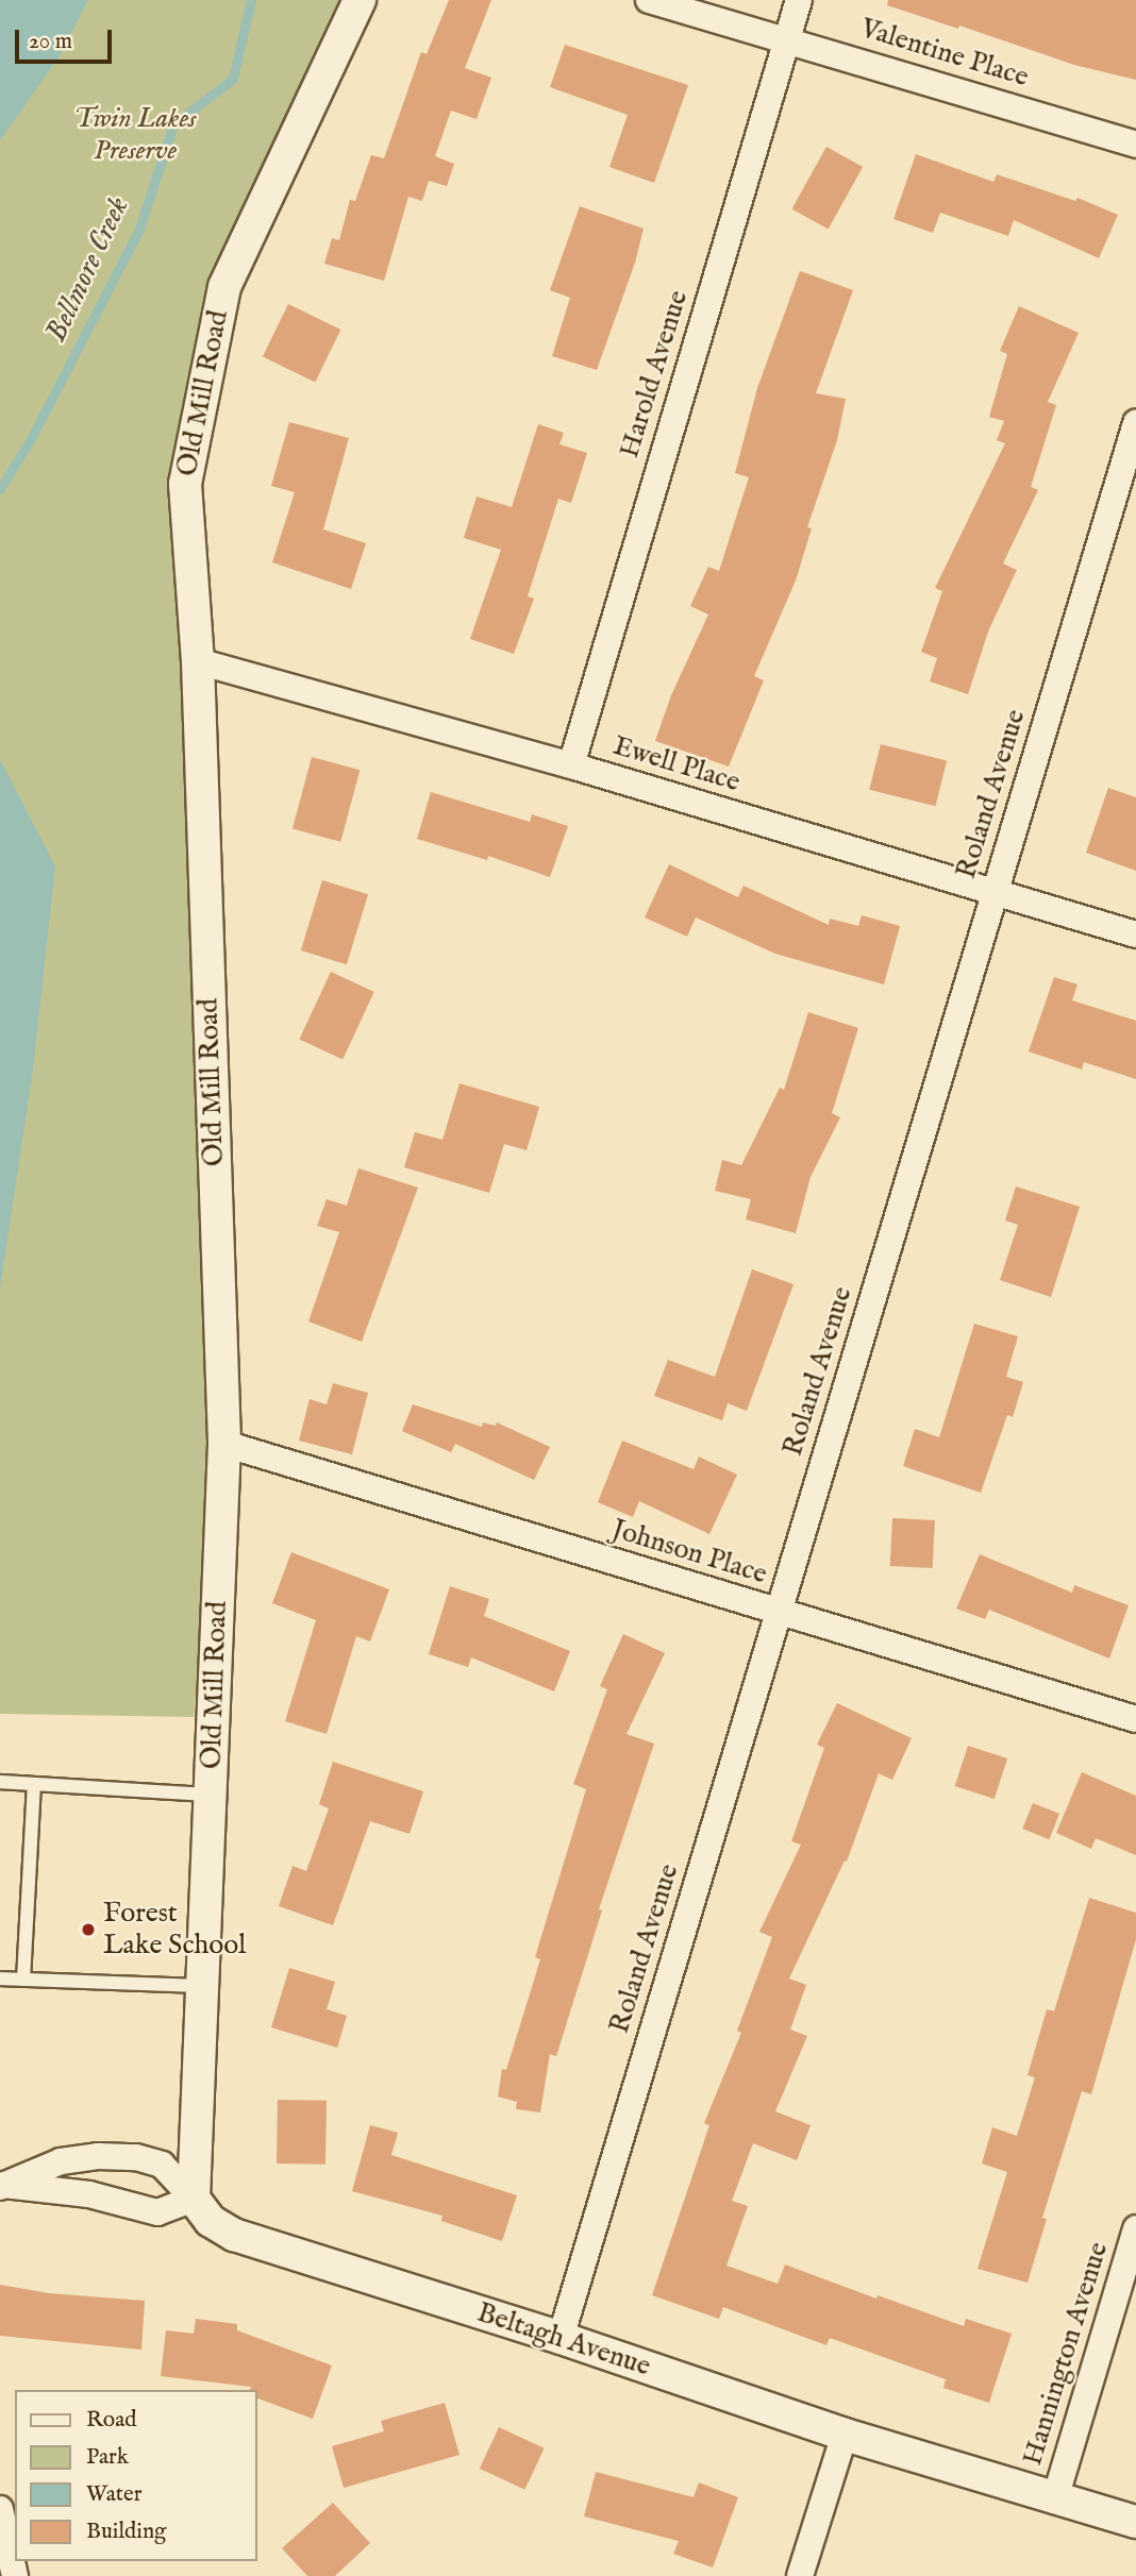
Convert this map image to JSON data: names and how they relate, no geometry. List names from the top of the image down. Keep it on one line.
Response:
{"streets":{"street":["Valentine Place","Harold Avenue","Old Mill Road","Ewell Place","Roland Avenue","Johnson Place","Beltagh Avenue","Hannington Avenue"]},"crossings":[["Valentine Place","Harold Avenue"],["Harold Avenue","Ewell Place"],["Old Mill Road","Ewell Place"],["Old Mill Road","Johnson Place"],["Old Mill Road","Beltagh Avenue"],["Ewell Place","Roland Avenue"],["Roland Avenue","Johnson Place"],["Roland Avenue","Beltagh Avenue"],["Beltagh Avenue","Hannington Avenue"]],"water":["Bellmore Creek"],"parks":["Twin Lakes Preserve"],"places":["Forest Lake School"],"legend":["Road","Park","Water","Building"],"scale_bar":"20 m"}
